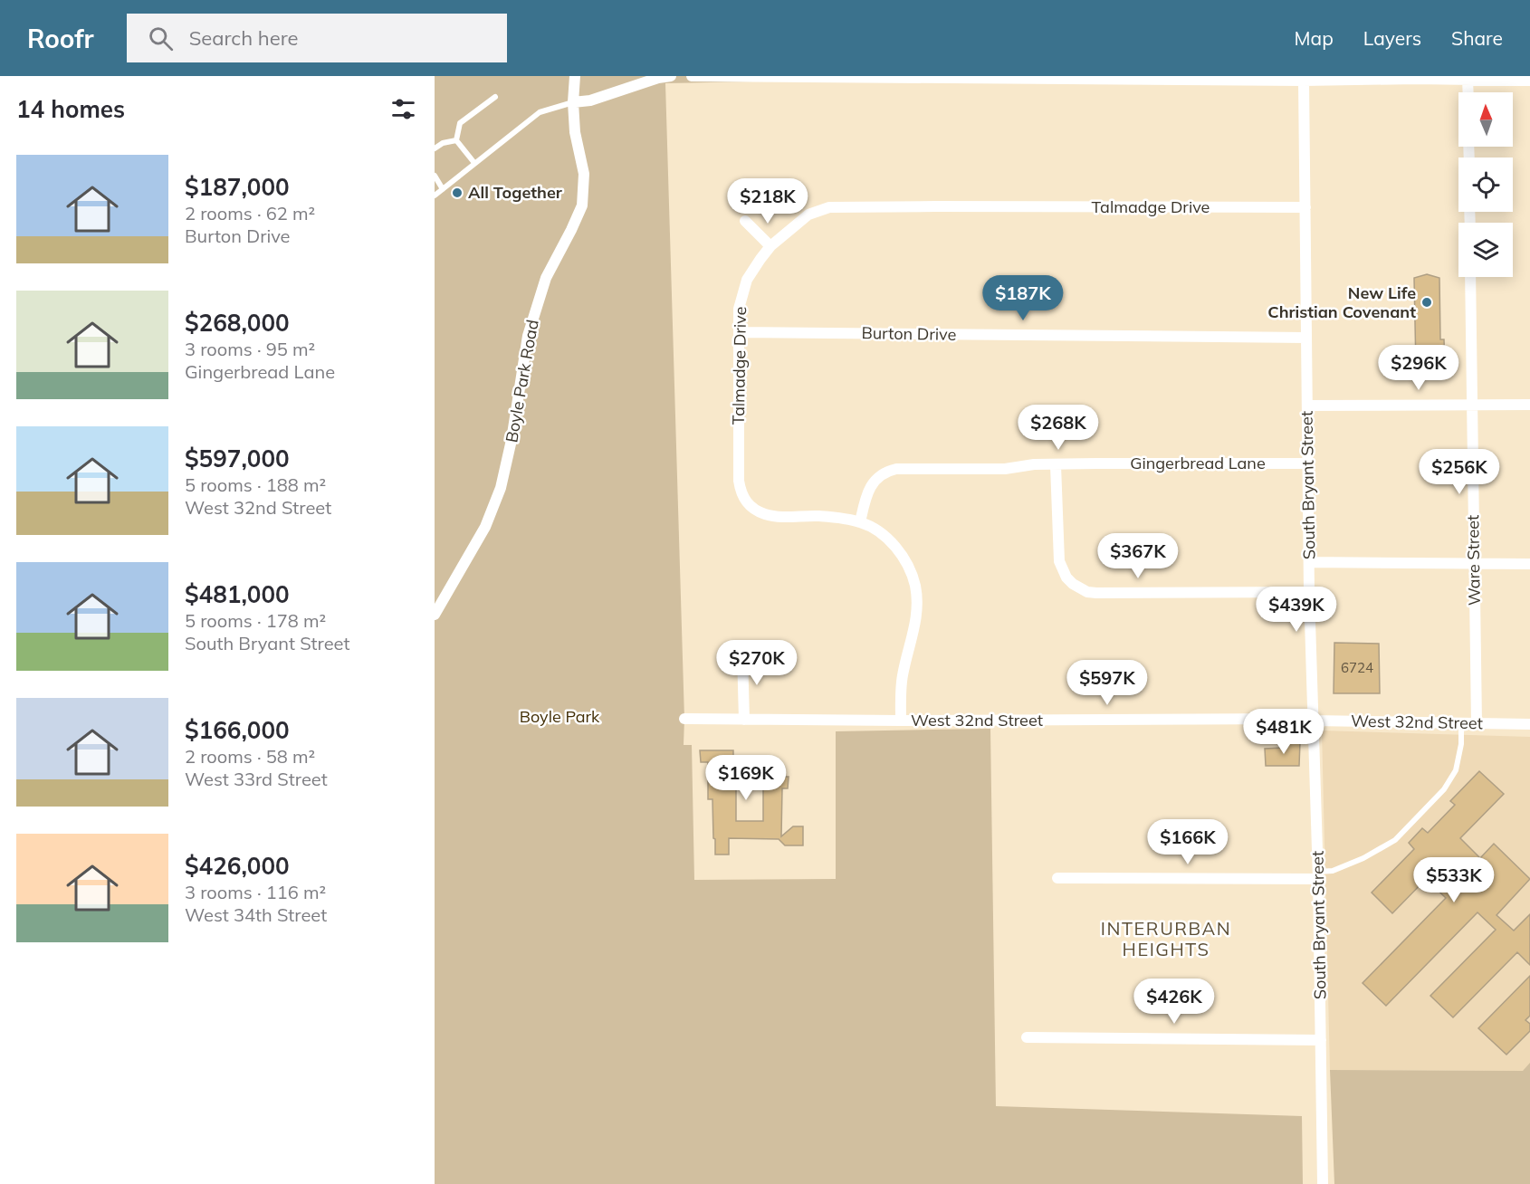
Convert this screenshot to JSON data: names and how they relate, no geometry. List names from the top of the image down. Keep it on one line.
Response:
{"streets":{"street":["Talmadge Drive","Burton Drive","Boyle Park Road","Gingerbread Lane","South Bryant Street","Ware Street","West 32nd Street"]},"crossings":[["Talmadge Drive","Burton Drive"],["Talmadge Drive","Gingerbread Lane"],["Talmadge Drive","South Bryant Street"],["Talmadge Drive","West 32nd Street"],["Burton Drive","South Bryant Street"],["Gingerbread Lane","South Bryant Street"],["South Bryant Street","West 32nd Street"],["Ware Street","West 32nd Street"]],"districts":["INTERURBAN HEIGHTS"],"parks":["Boyle Park"],"places":["All Together","New Life Christian Covenant"],"house_numbers":["6724"],"north":"top","page":{"header":"Roofr","search":"Search here","nav":["Map","Layers","Share"],"heading":"14 homes","list":[{"name":"$187,000","note":"2 rooms · 62 m² · Burton Drive"},{"name":"$268,000","note":"3 rooms · 95 m² · Gingerbread Lane"},{"name":"$597,000","note":"5 rooms · 188 m² · West 32nd Street"},{"name":"$481,000","note":"5 rooms · 178 m² · South Bryant Street"},{"name":"$166,000","note":"2 rooms · 58 m² · West 33rd Street"},{"name":"$426,000","note":"3 rooms · 116 m² · West 34th Street"}],"price":["$218K","$187K","$296K","$268K","$256K","$367K","$439K","$270K","$597K","$481K","$169K","$166K","$533K","$426K"]}}
